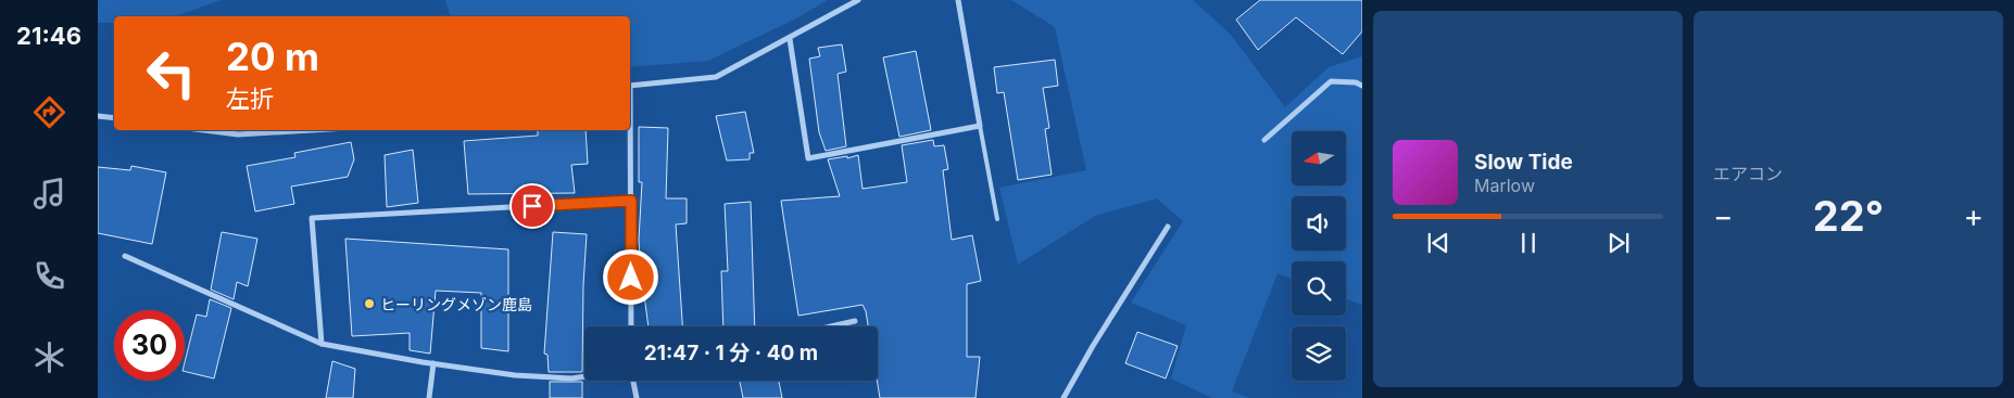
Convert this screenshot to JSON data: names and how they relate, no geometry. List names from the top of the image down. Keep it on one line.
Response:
{"places":["ヒーリングメゾン鹿島"],"north":"left","page":{"tabs":"21:46","tile":"エアコン","turn":["20 m","左折"],"song":["Slow Tide","Marlow"],"heat":["−","22°","+"],"limit":"30","trip":"21:47 · 1 分 · 40 m"}}
